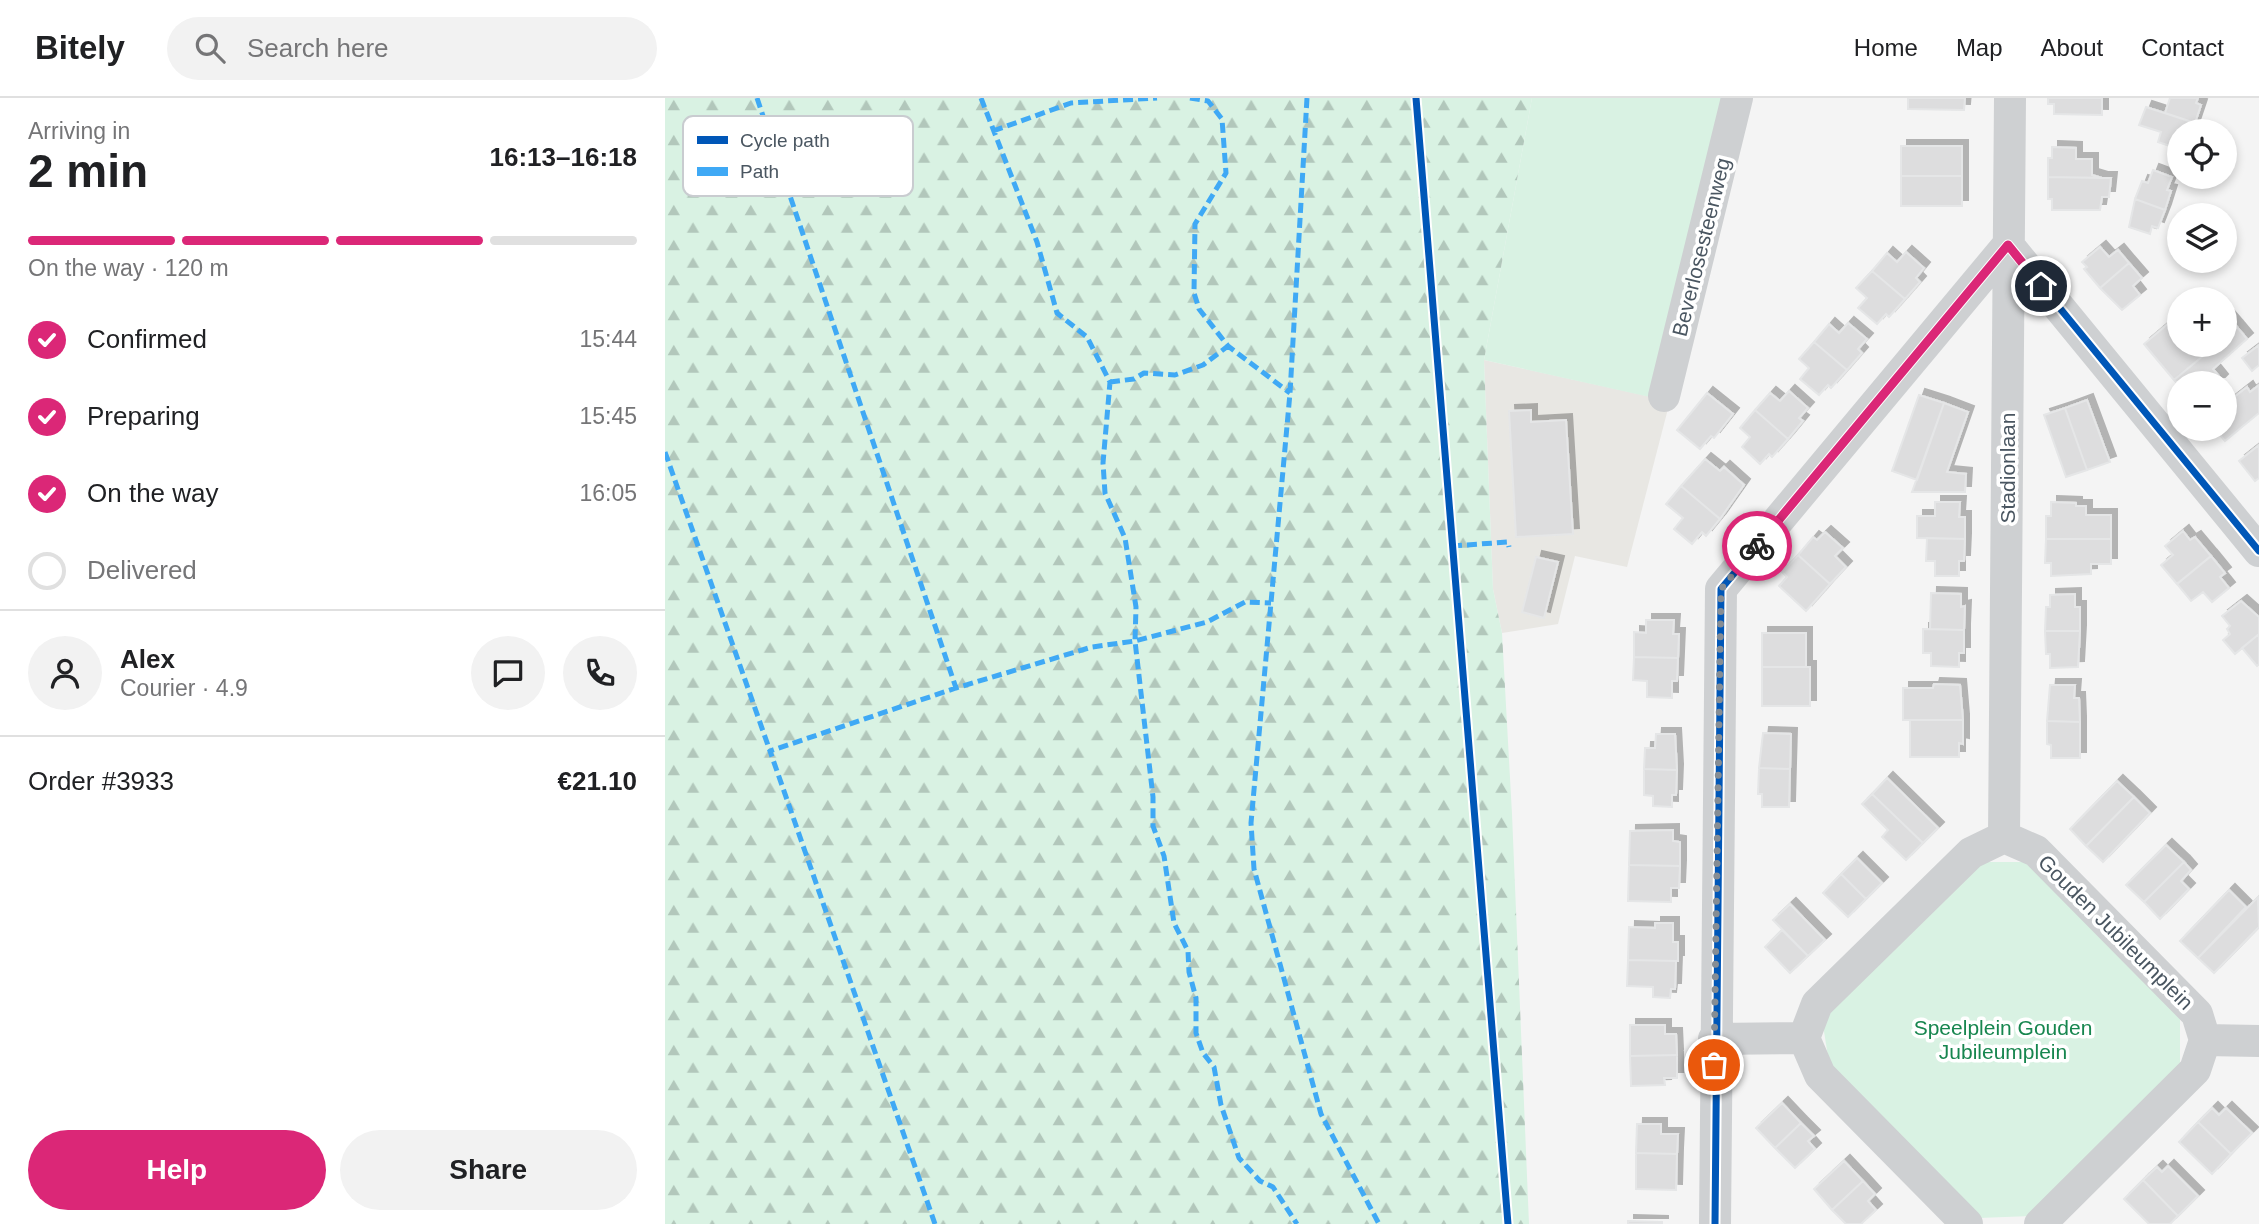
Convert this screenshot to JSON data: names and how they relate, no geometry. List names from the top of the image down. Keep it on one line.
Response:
{"streets":{"street":["Beverlosesteenweg","Stadionlaan","Gouden Jubileumplein"]},"crossings":[["Stadionlaan","Gouden Jubileumplein"]],"parks":["Speelplein Gouden Jubileumplein"],"legend":["Cycle path","Path"],"page":{"header":"Bitely","search":"Search here","nav":["Home","Map","About","Contact"],"heading":["2 min","Arriving in","16:13–16:18"],"panel":["Alex","Courier · 4.9","Order #3933","€21.10"],"map_buttons":["+","−"],"bar":"On the way · 120 m","list":[["Confirmed","15:44"],["Preparing","15:45"],["On the way","16:05"],"Delivered"],"buttons":["Help","Share"]}}
